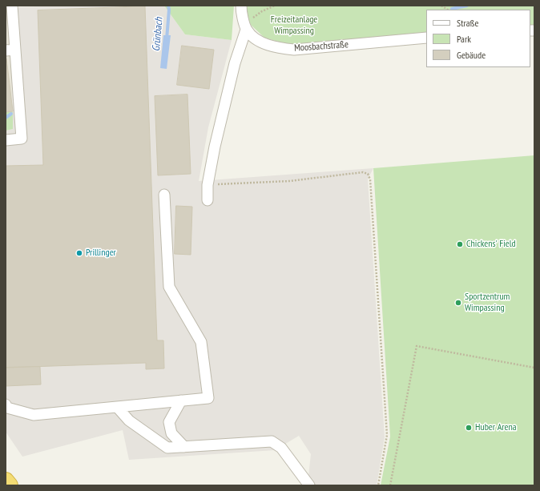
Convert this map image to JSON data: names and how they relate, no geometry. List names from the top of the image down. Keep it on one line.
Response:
{"streets":{"street":["Moosbachstraße"]},"water":["Grünbach"],"parks":["Freizeitanlage Wimpassing"],"places":["Chickens' Field","Prillinger","Sportzentrum Wimpassing","Huber Arena"],"legend":["Straße","Park","Gebäude"]}
